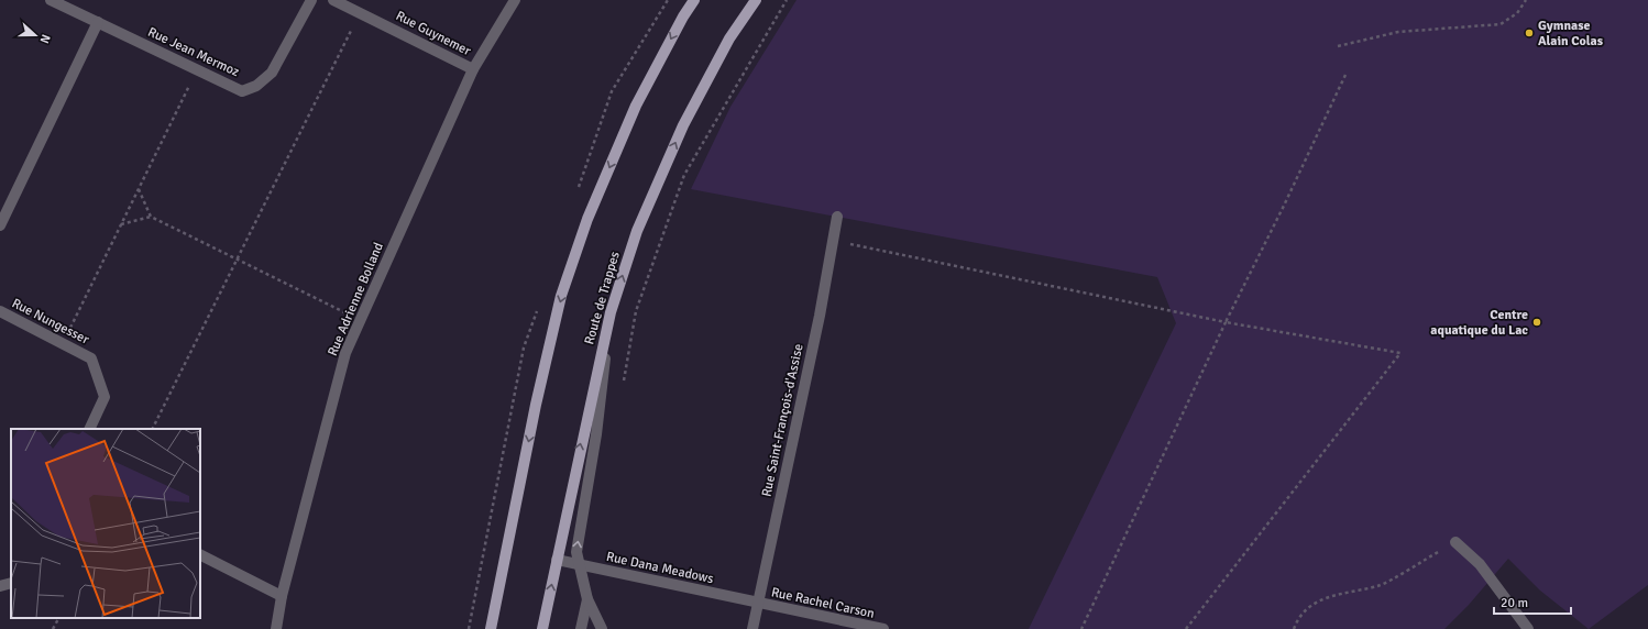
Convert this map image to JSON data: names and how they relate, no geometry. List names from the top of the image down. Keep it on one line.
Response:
{"streets":{"main road":["Route de Trappes"],"street":["Rue Guynemer","Rue Jean Mermoz","Rue Adrienne Bolland","Rue Nungesser","Rue Saint-François-d'Assise","Rue Dana Meadows","Rue Rachel Carson"]},"crossings":[["Rue Guynemer","Rue Adrienne Bolland"],["Route de Trappes","Rue Dana Meadows"],["Rue Saint-François-d'Assise","Rue Dana Meadows"],["Rue Saint-François-d'Assise","Rue Rachel Carson"],["Rue Dana Meadows","Rue Rachel Carson"]],"places":["Gymnase Alain Colas","Centre aquatique du Lac"],"scale_bar":"20 m","north":"right"}
